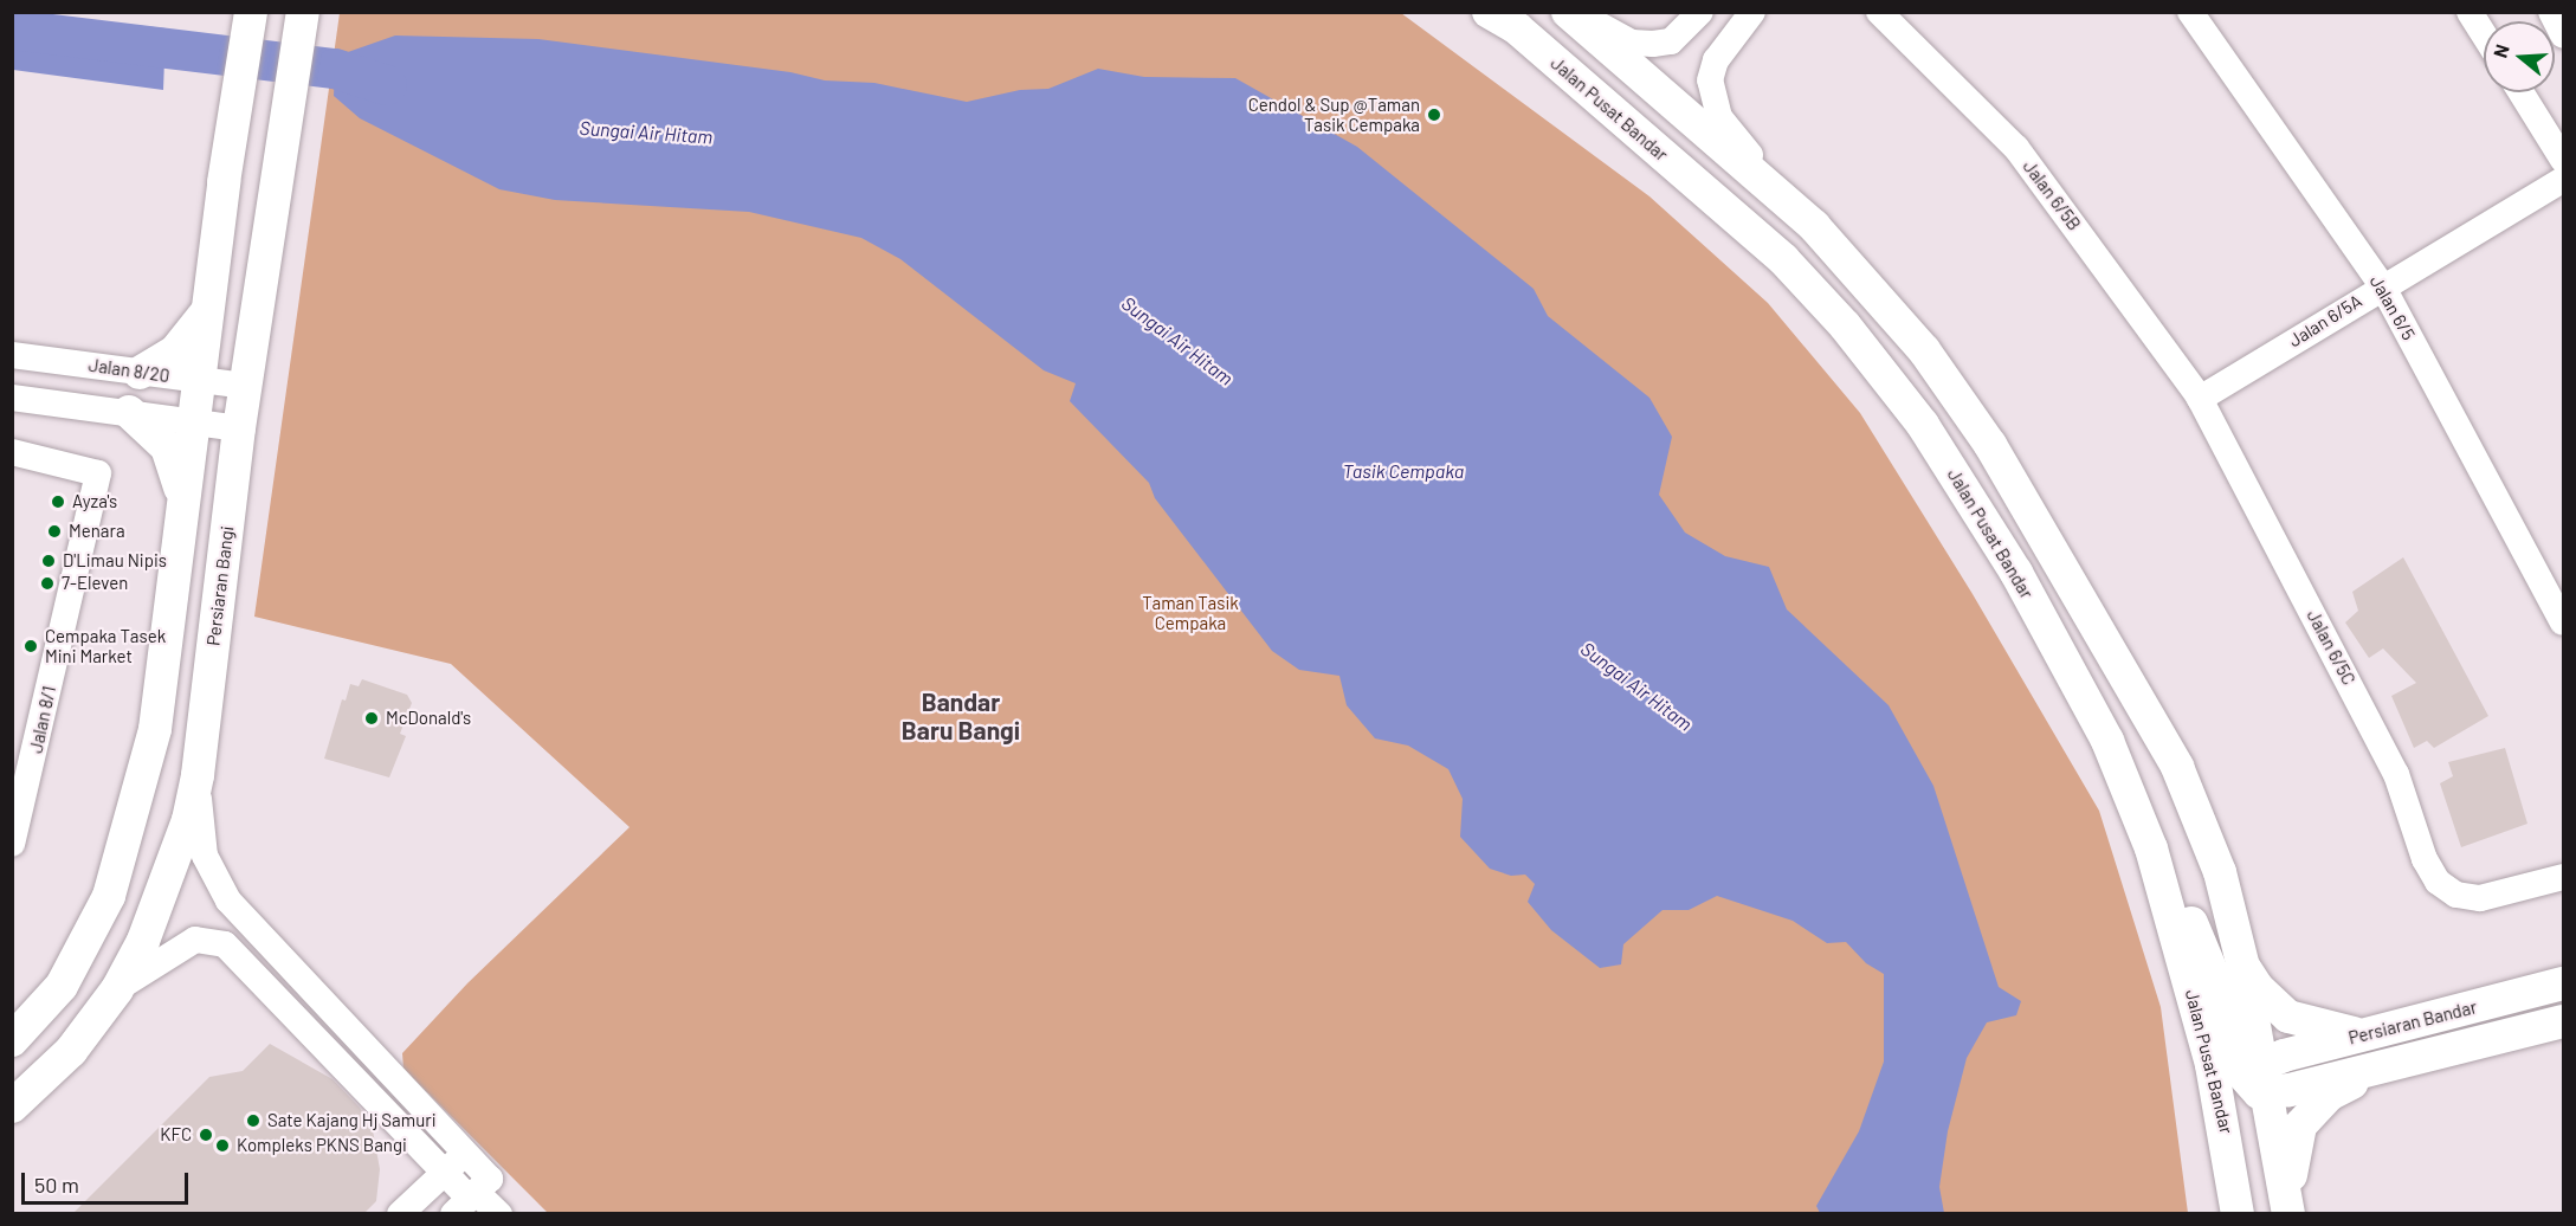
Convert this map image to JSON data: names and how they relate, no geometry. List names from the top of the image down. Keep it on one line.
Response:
{"streets":{"main road":["Jalan Pusat Bandar","Persiaran Bangi","Persiaran Bandar"],"street":["Jalan 6/5B","Jalan 6/5","Jalan 6/5A","Jalan 8/20","Jalan 6/5C","Jalan 8/1"]},"crossings":[["Jalan 6/5B","Jalan 6/5A"],["Jalan 6/5B","Jalan 6/5C"],["Jalan 6/5","Jalan 6/5A"],["Jalan 6/5A","Jalan 6/5C"],["Jalan 8/20","Persiaran Bangi"]],"districts":["Bandar Baru Bangi"],"water":["Sungai Air Hitam","Tasik Cempaka"],"parks":["Taman Tasik Cempaka"],"places":["Cendol & Sup @Taman Tasik Cempaka","Ayza's","Menara","D'Limau Nipis","7-Eleven","Cempaka Tasek Mini Market","McDonald's","Sate Kajang Hj Samuri","KFC","Kompleks PKNS Bangi"],"scale_bar":"50 m","north":"left"}
